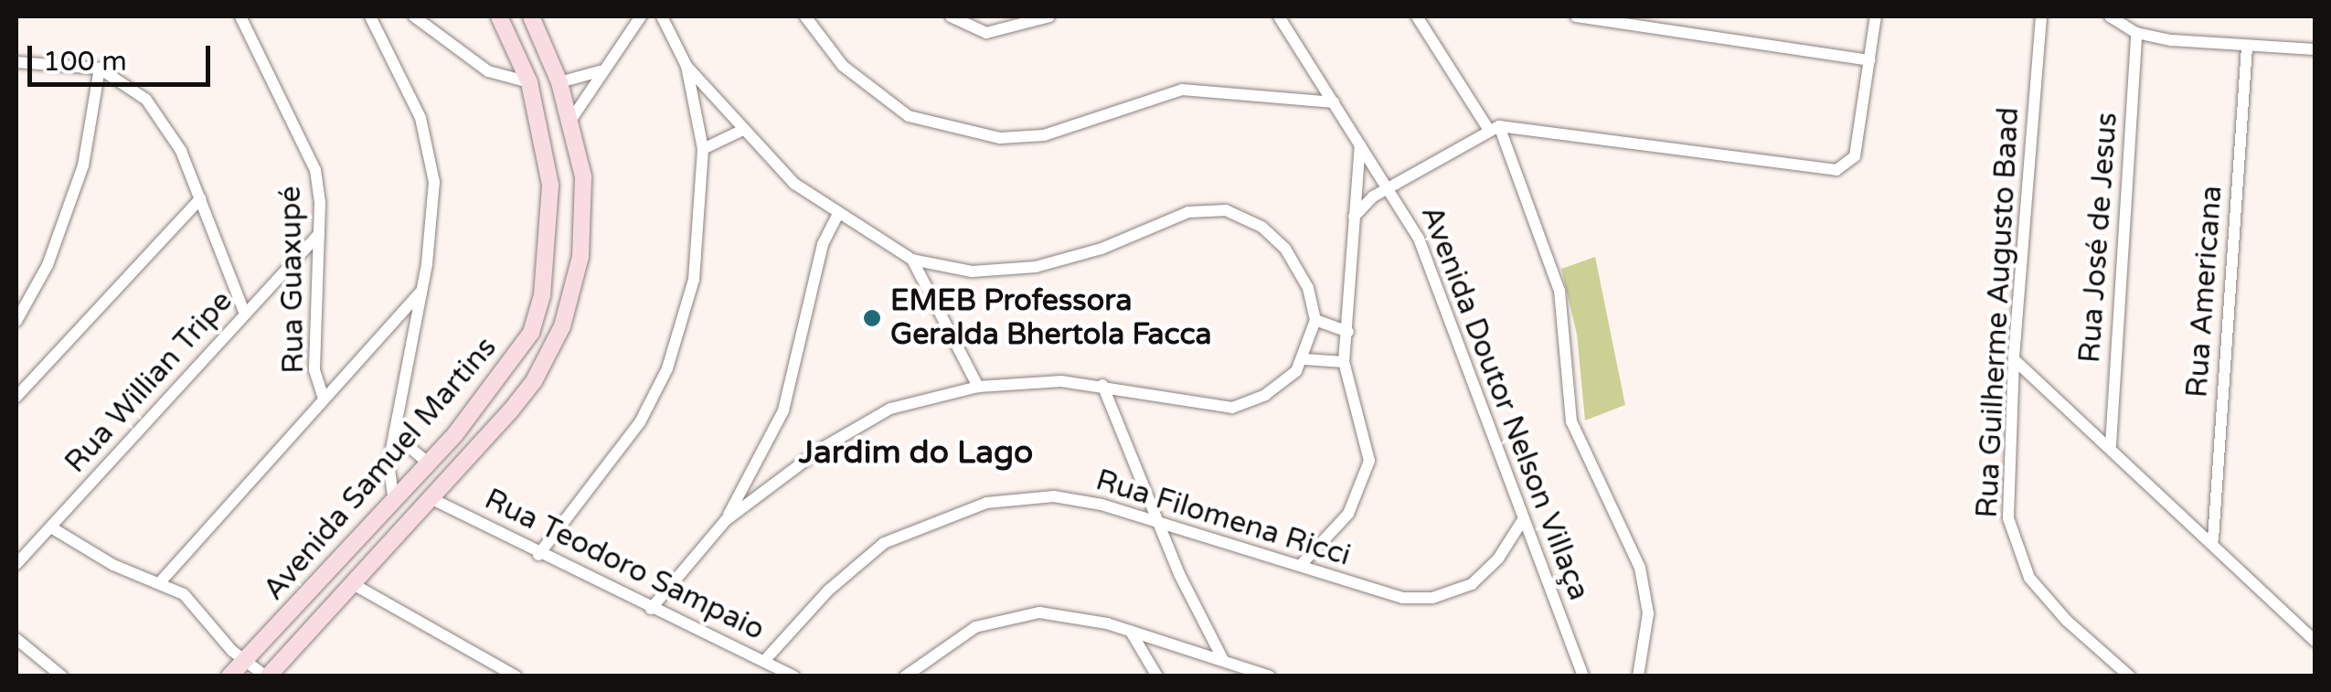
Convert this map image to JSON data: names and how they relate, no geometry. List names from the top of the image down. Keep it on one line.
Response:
{"streets":{"main road":["Avenida Samuel Martins"],"street":["Rua José de Jesus","Rua Guaxupé","Rua Americana","Rua Guilherme Augusto Baad","Rua Willian Tripe","Avenida Doutor Nelson Villaça","Rua Filomena Ricci","Rua Teodoro Sampaio"]},"crossings":[["Rua Guaxupé","Rua Willian Tripe"],["Avenida Doutor Nelson Villaça","Rua Filomena Ricci"],["Avenida Samuel Martins","Rua Teodoro Sampaio"],["Rua Filomena Ricci","Rua Teodoro Sampaio"]],"districts":["Jardim do Lago"],"places":["EMEB Professora Geralda Bhertola Facca"],"scale_bar":"100 m"}
